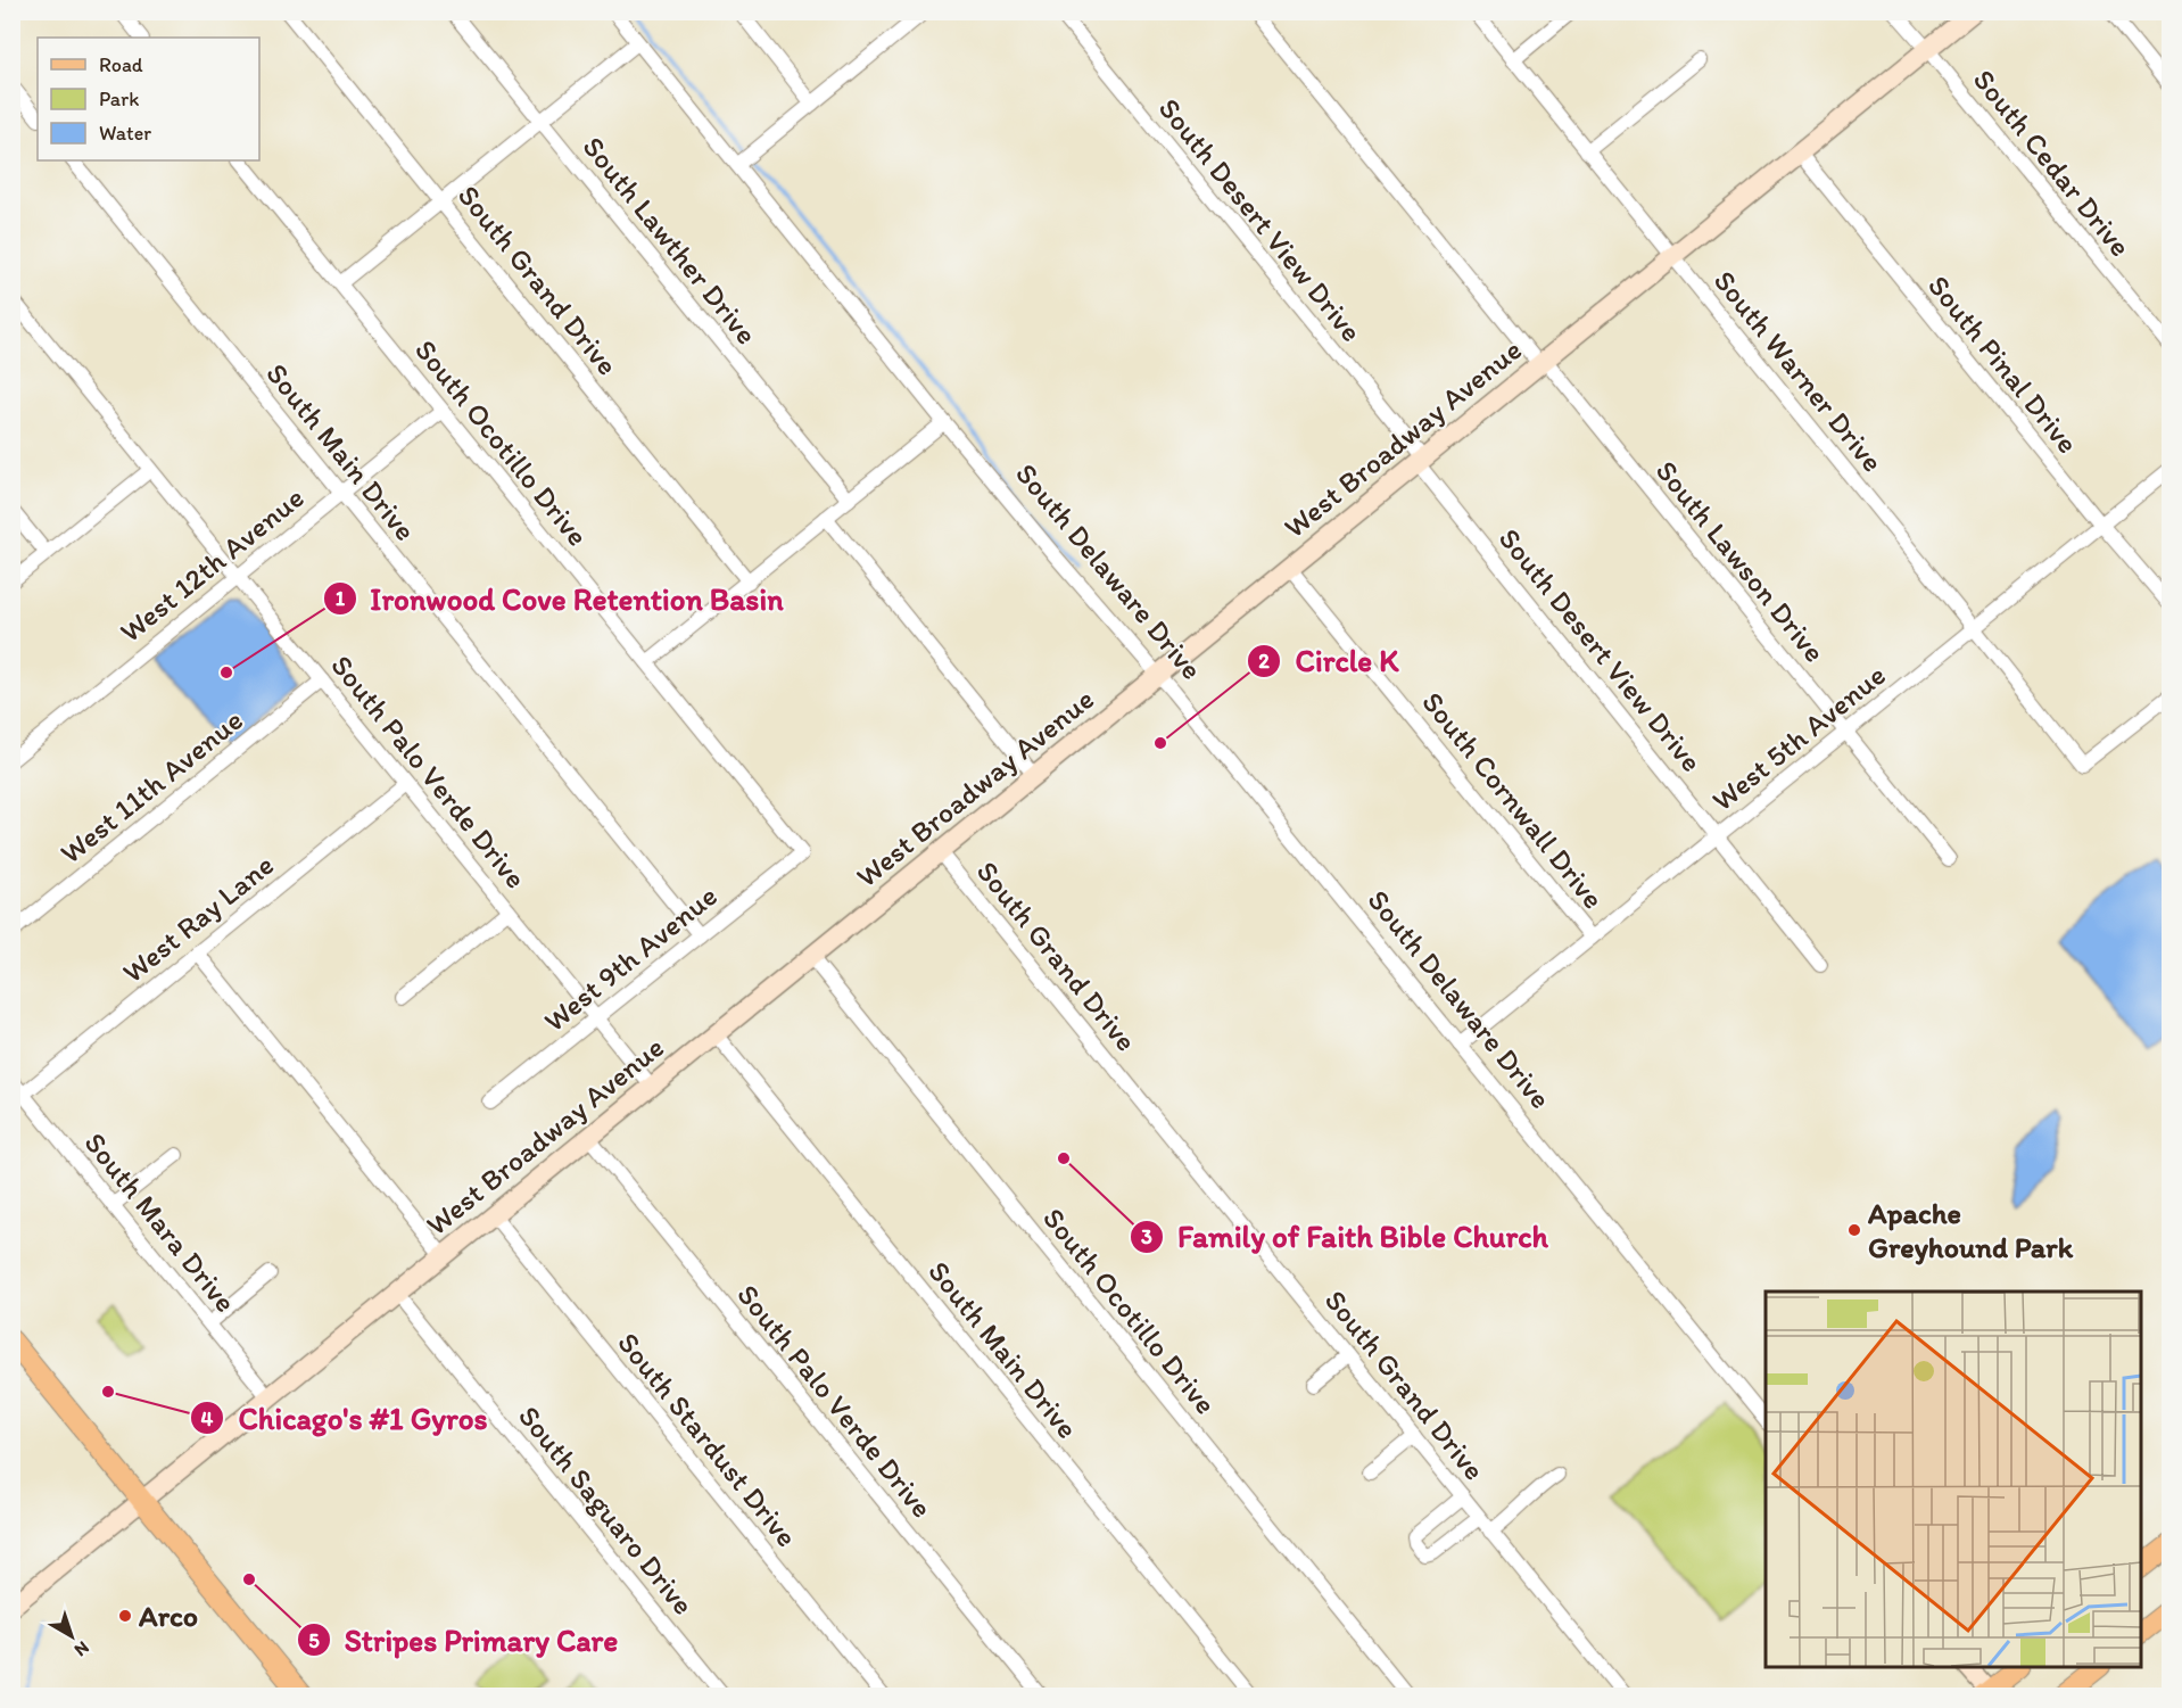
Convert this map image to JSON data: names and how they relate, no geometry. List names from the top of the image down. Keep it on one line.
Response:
{"streets":{"main road":["West Broadway Avenue"],"street":["South Cedar Drive","South Desert View Drive","South Lawther Drive","South Grand Drive","South Pinal Drive","South Warner Drive","South Ocotillo Drive","South Main Drive","South Lawson Drive","West 12th Avenue","South Delaware Drive","West 5th Avenue","South Palo Verde Drive","West 11th Avenue","South Cornwall Drive","West Ray Lane","West 9th Avenue","South Mara Drive","South Stardust Drive","South Saguaro Drive"]},"crossings":[["South Cedar Drive","West Broadway Avenue"],["South Desert View Drive","West Broadway Avenue"],["South Desert View Drive","West 5th Avenue"],["South Grand Drive","West Broadway Avenue"],["South Pinal Drive","West Broadway Avenue"],["South Pinal Drive","West 5th Avenue"],["South Warner Drive","West Broadway Avenue"],["South Warner Drive","West 5th Avenue"],["West Broadway Avenue","South Ocotillo Drive"],["West Broadway Avenue","South Main Drive"],["West Broadway Avenue","South Lawson Drive"],["West Broadway Avenue","South Delaware Drive"],["West Broadway Avenue","South Palo Verde Drive"],["West Broadway Avenue","South Cornwall Drive"],["West Broadway Avenue","South Mara Drive"],["West Broadway Avenue","South Stardust Drive"],["West Broadway Avenue","South Saguaro Drive"],["South Ocotillo Drive","West 12th Avenue"],["South Ocotillo Drive","West 9th Avenue"],["South Main Drive","West 12th Avenue"],["South Main Drive","West 9th Avenue"],["South Lawson Drive","West 5th Avenue"],["West 12th Avenue","South Palo Verde Drive"],["South Delaware Drive","West 5th Avenue"],["West 5th Avenue","South Cornwall Drive"],["South Palo Verde Drive","West 11th Avenue"],["South Palo Verde Drive","West Ray Lane"],["South Palo Verde Drive","West 9th Avenue"],["West Ray Lane","South Mara Drive"]],"places":["Ironwood Cove Retention Basin","Circle K","Family of Faith Bible Church","Apache Greyhound Park","Chicago's #1 Gyros","Stripes Primary Care","Arco"],"legend":["Road","Park","Water"],"north":"bottom right"}
